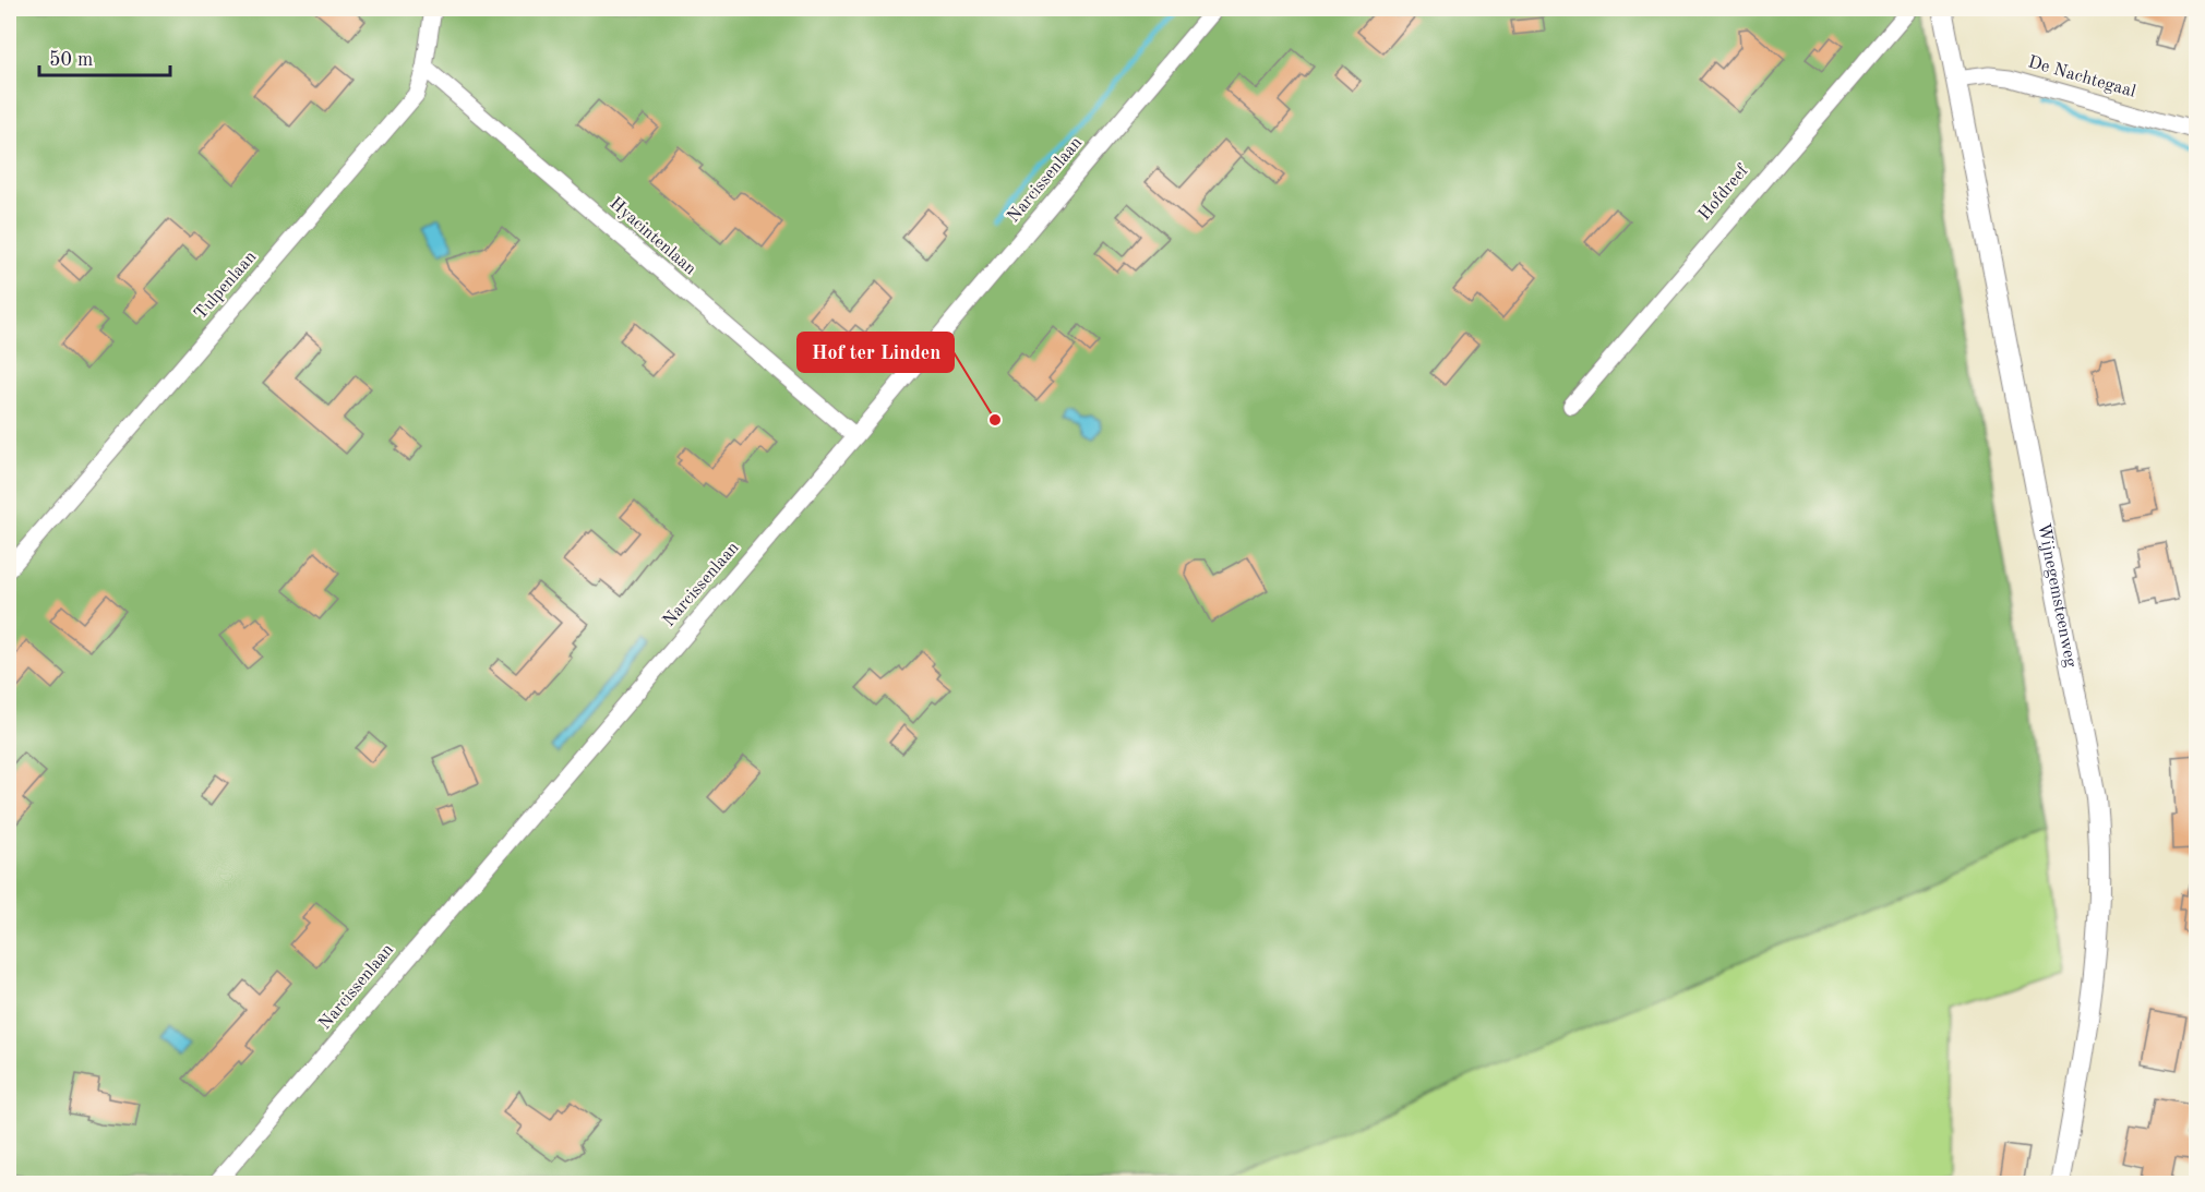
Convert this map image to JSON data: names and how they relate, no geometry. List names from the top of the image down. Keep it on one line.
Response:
{"streets":{"street":["De Nachtegaal","Narcissenlaan","Hofdreef","Hyacintenlaan","Tulpenlaan","Wijnegemsteenweg"]},"crossings":[["De Nachtegaal","Wijnegemsteenweg"],["Narcissenlaan","Hyacintenlaan"],["Hyacintenlaan","Tulpenlaan"]],"places":["Hof ter Linden"],"scale_bar":"50 m"}
